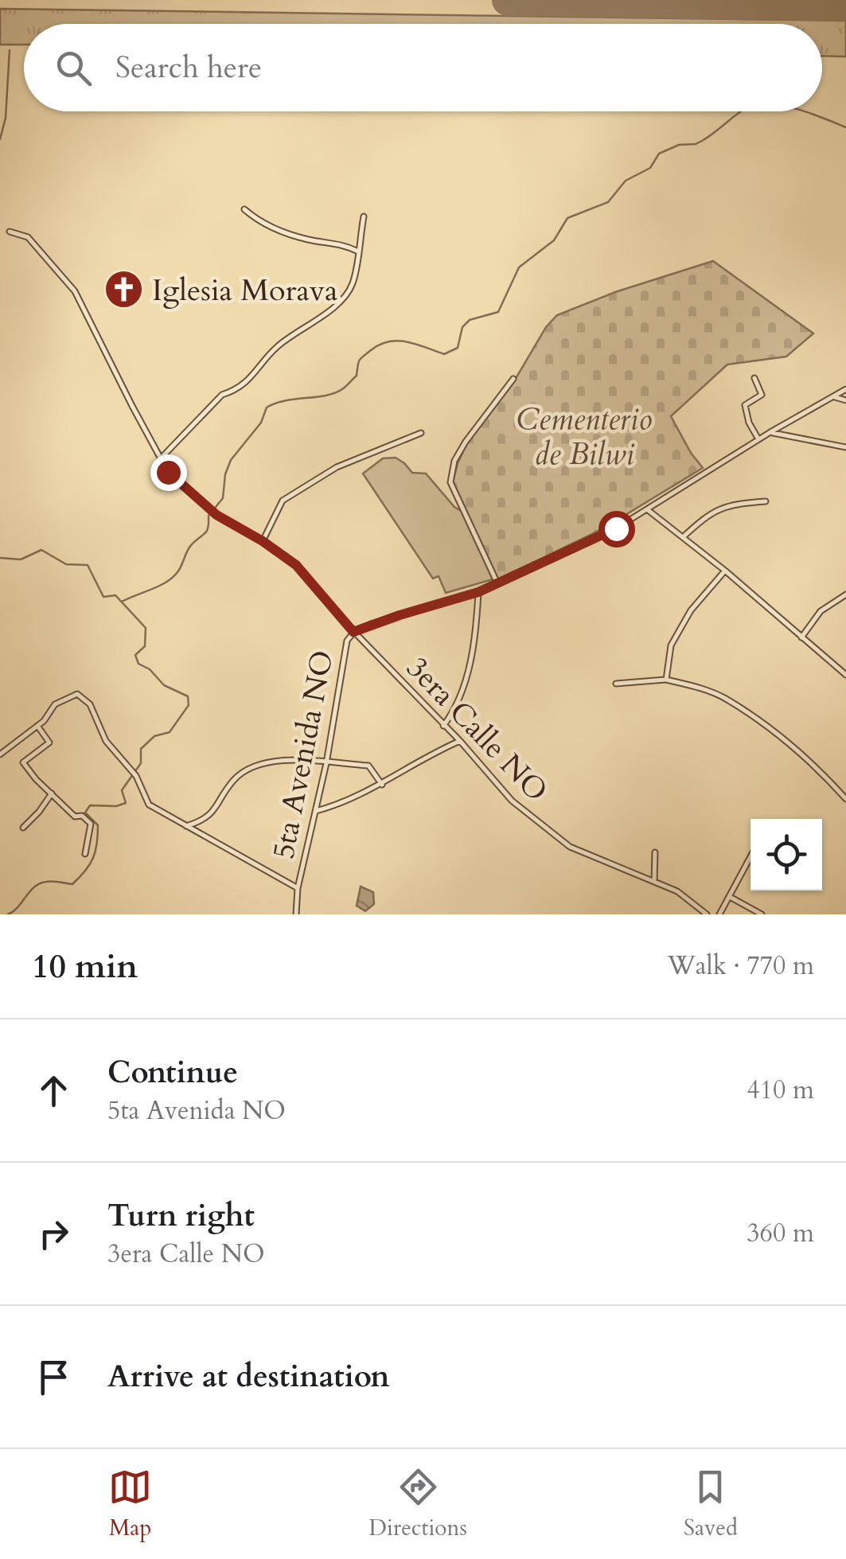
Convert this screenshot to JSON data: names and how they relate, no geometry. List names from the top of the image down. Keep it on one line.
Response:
{"streets":{"street":["3era Calle NO","5ta Avenida NO"]},"crossings":[["3era Calle NO","5ta Avenida NO"]],"parks":["Cementerio de Bilwi"],"places":{"church":["Iglesia Morava"]},"page":{"search":"Search here","heading":["10 min","Walk · 770 m"],"list":[["Continue","5ta Avenida NO","410 m"],["Turn right","3era Calle NO","360 m"],"Arrive at destination"],"nav":["Map","Directions","Saved"]}}
